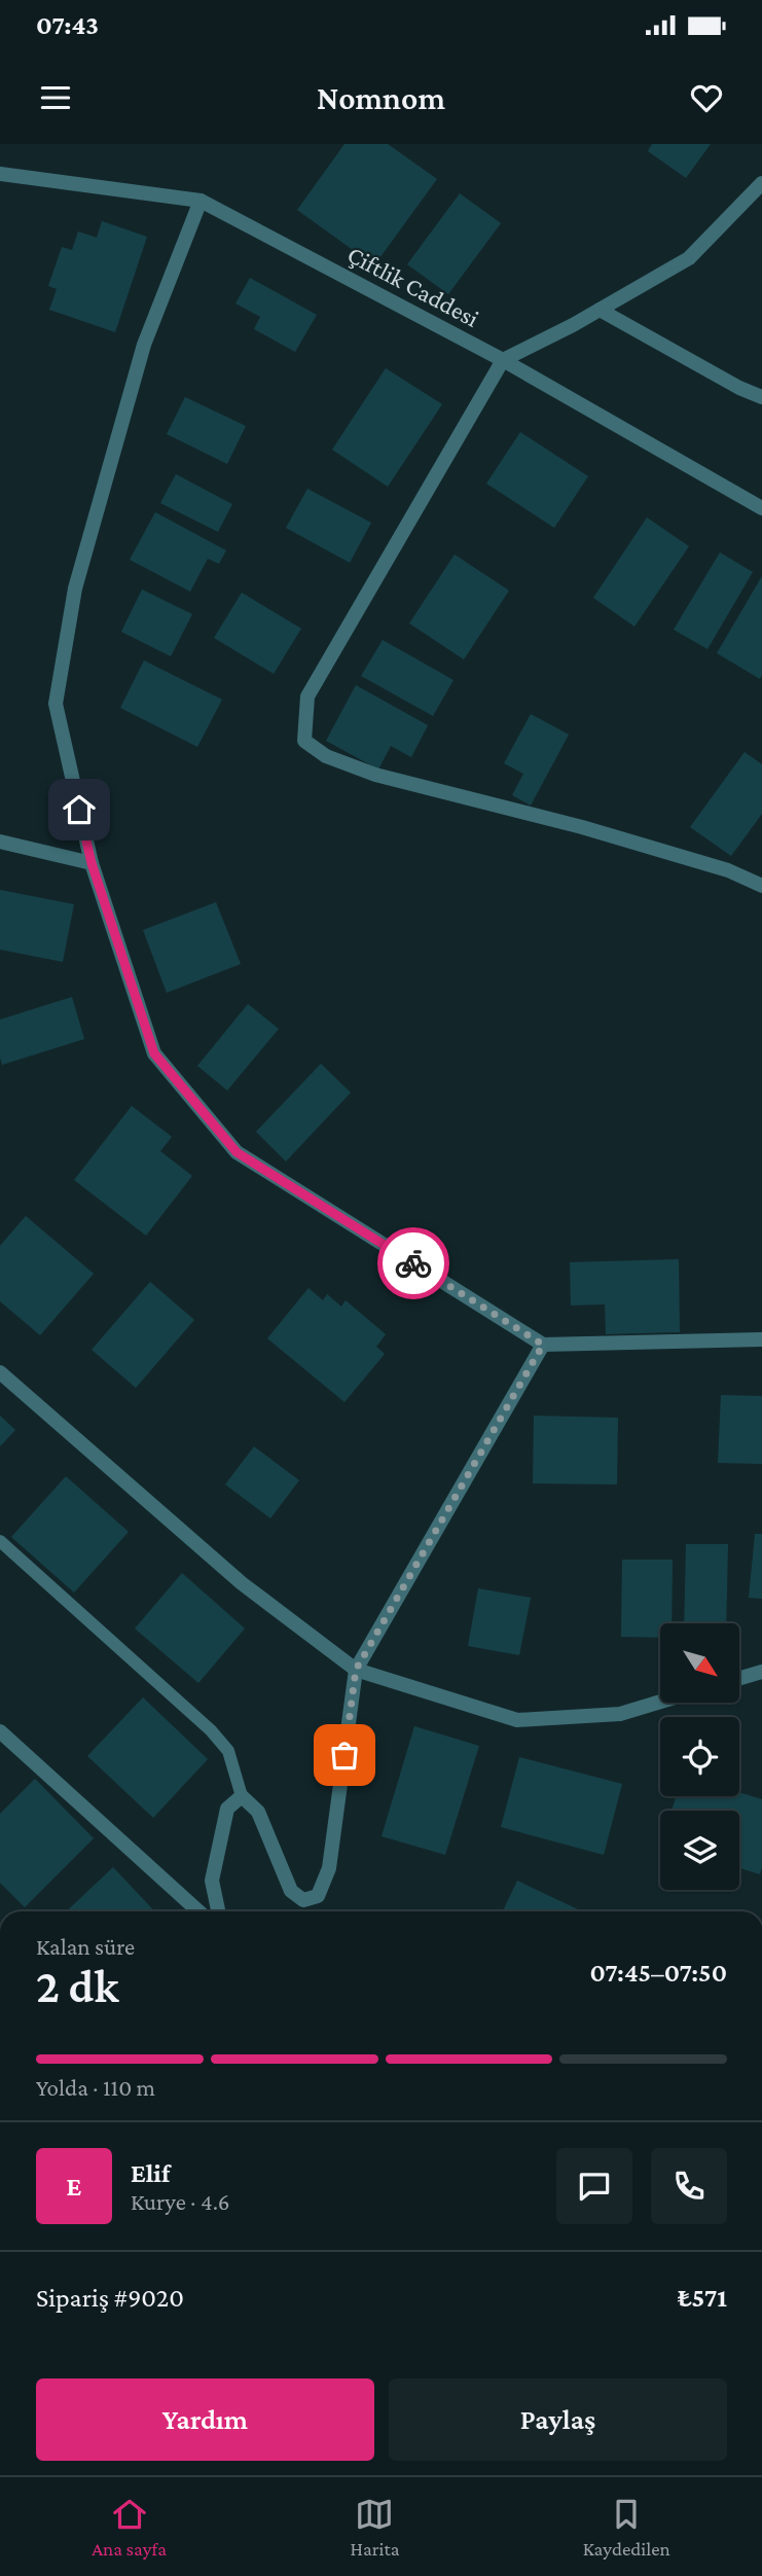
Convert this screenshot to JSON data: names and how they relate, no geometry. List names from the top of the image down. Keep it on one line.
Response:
{"streets":{"street":["Çiftlik Caddesi"]},"north":"bottom right","page":{"status":"07:43","header":"Nomnom","heading":["2 dk","Kalan süre","07:45–07:50"],"panel":["Elif","Kurye · 4.6","Sipariş #9020","₺571"],"bar":"Yolda · 110 m","round":"E","buttons":["Yardım","Paylaş"],"tabs":["Ana sayfa","Harita","Kaydedilen"]}}
